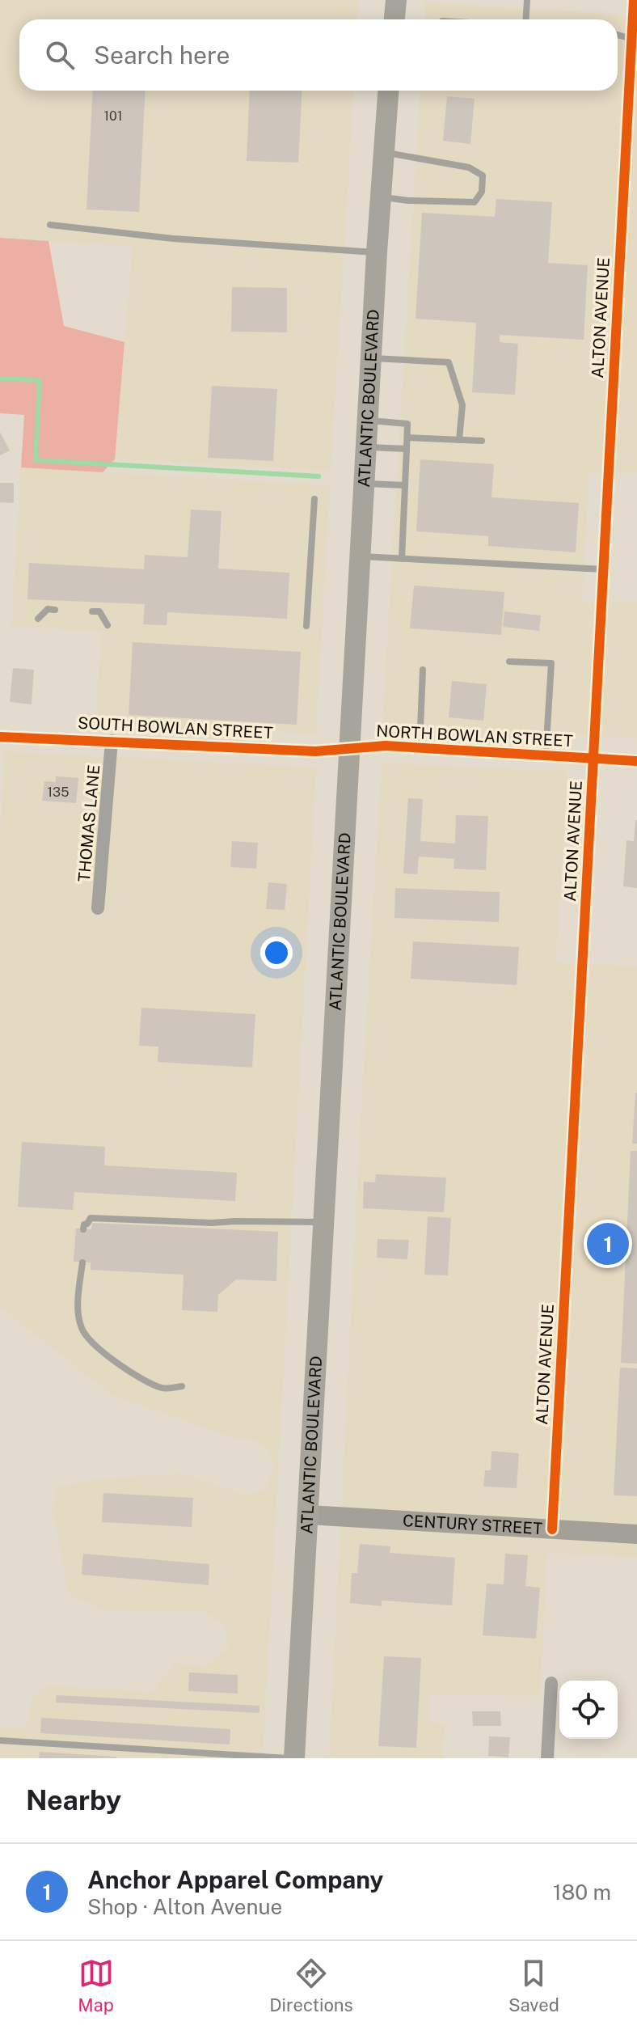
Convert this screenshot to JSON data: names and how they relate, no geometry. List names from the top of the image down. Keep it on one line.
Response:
{"streets":{"main road":["ATLANTIC BOULEVARD"],"street":["ALTON AVENUE","SOUTH BOWLAN STREET","NORTH BOWLAN STREET","THOMAS LANE","CENTURY STREET"]},"crossings":[["ALTON AVENUE","NORTH BOWLAN STREET"],["ALTON AVENUE","CENTURY STREET"],["ATLANTIC BOULEVARD","SOUTH BOWLAN STREET"],["ATLANTIC BOULEVARD","NORTH BOWLAN STREET"],["ATLANTIC BOULEVARD","CENTURY STREET"],["SOUTH BOWLAN STREET","NORTH BOWLAN STREET"],["SOUTH BOWLAN STREET","THOMAS LANE"]],"house_numbers":["101","135"],"page":{"search":"Search here","pins":"1","heading":"Nearby","list":[{"mark":"1","name":"Anchor Apparel Company","note":"Shop · Alton Avenue","value":"180 m"}],"nav":["Map","Directions","Saved"]}}
